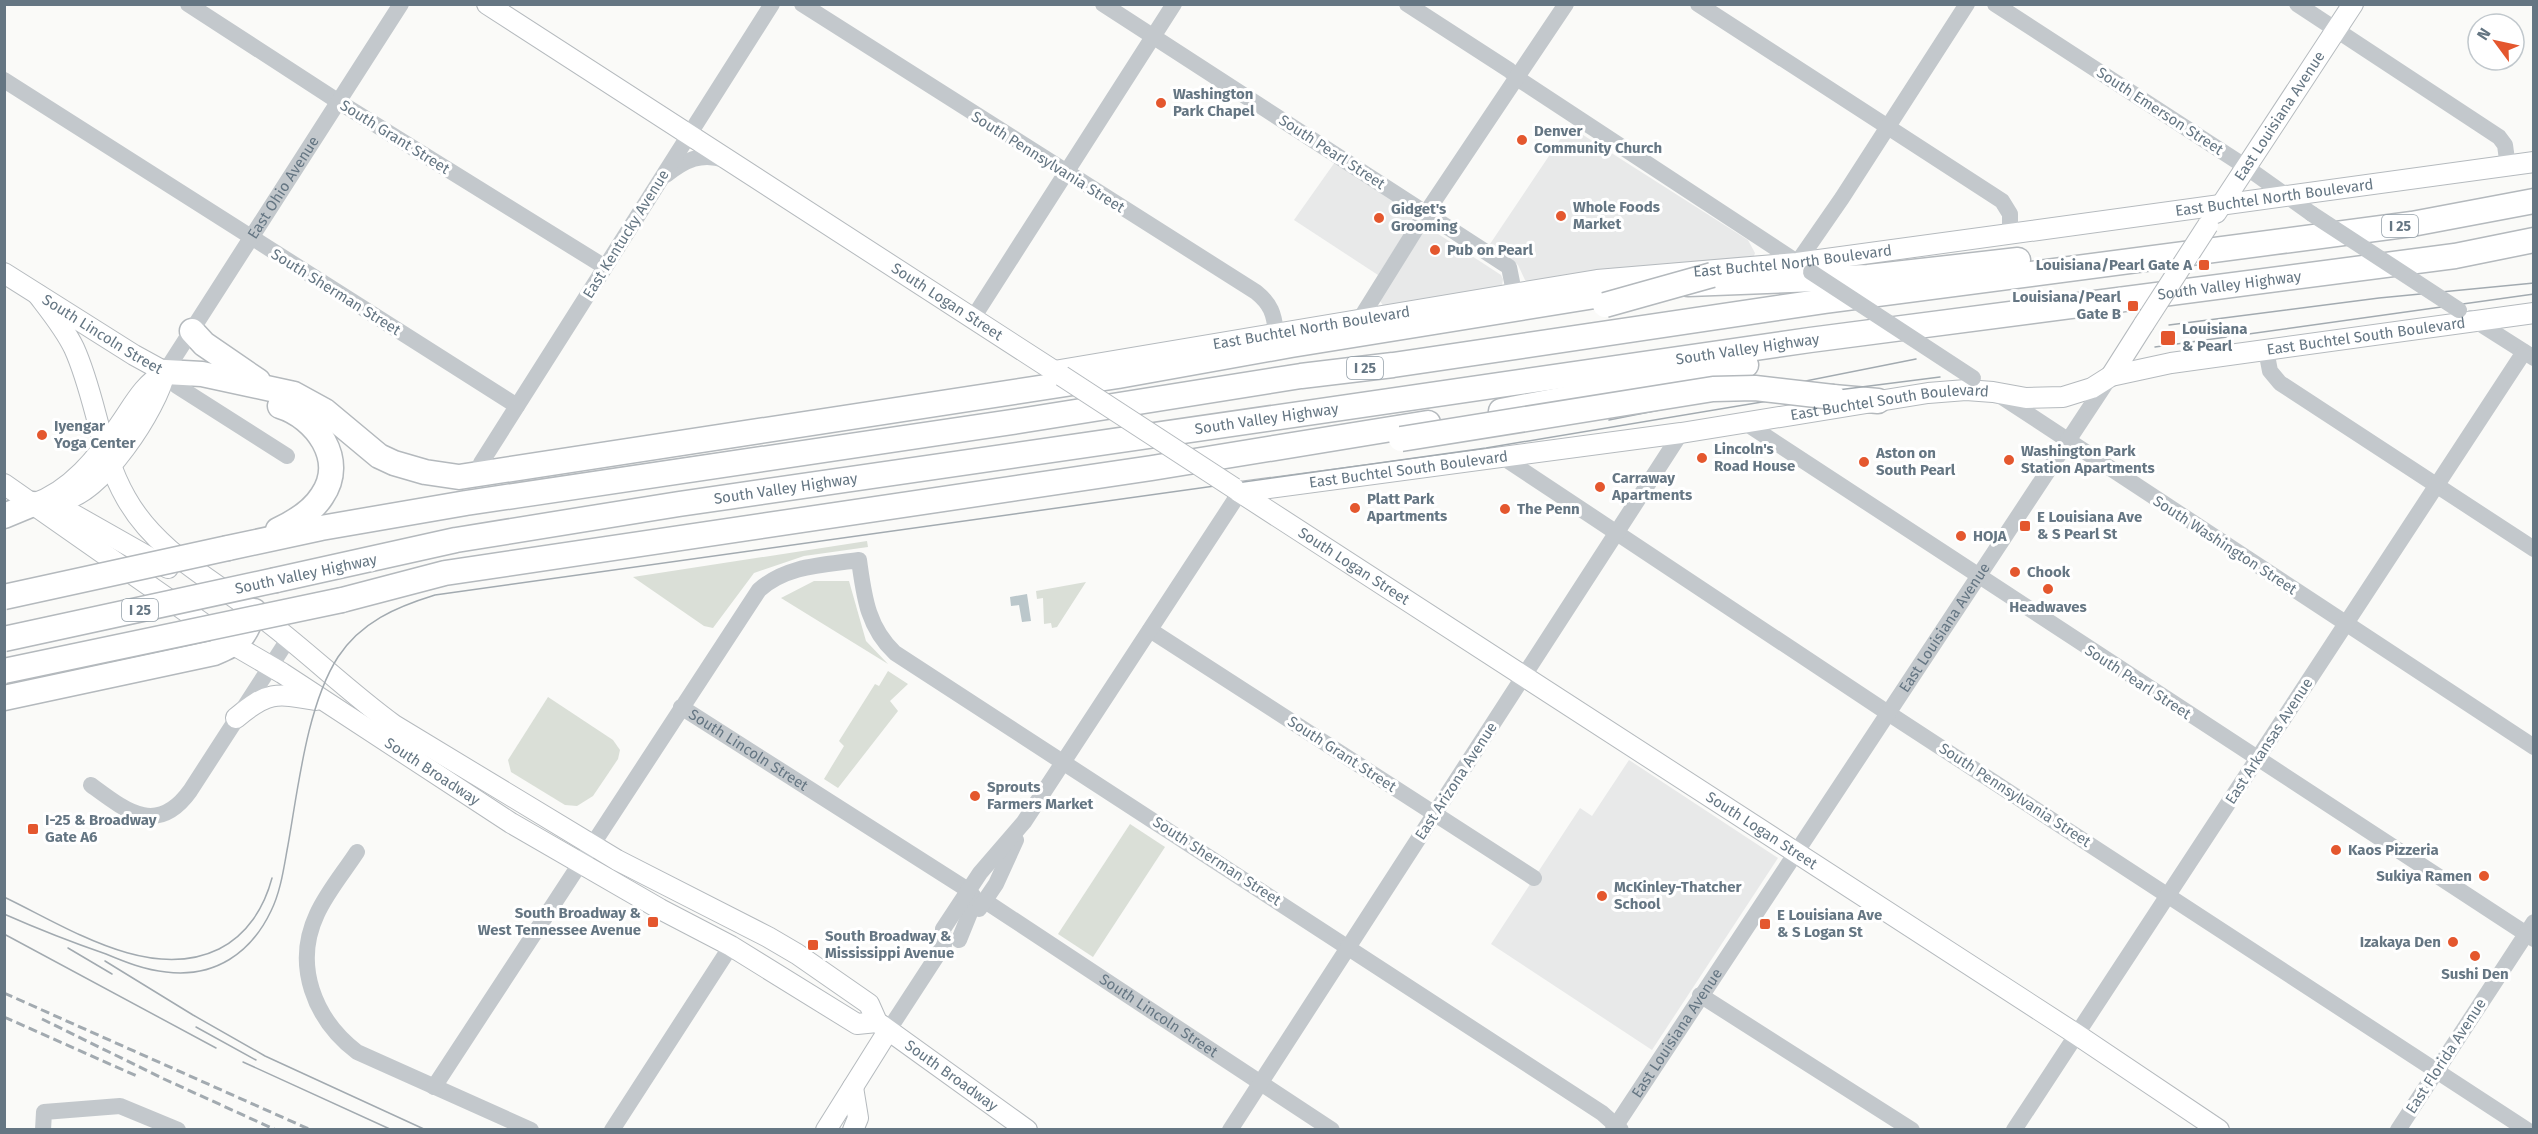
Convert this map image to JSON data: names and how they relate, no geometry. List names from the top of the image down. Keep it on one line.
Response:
{"streets":{"highway":["I 25","South Valley Highway"],"main road":["East Louisiana Avenue","East Ohio Avenue","East Buchtel North Boulevard","South Logan Street","South Lincoln Street","East Buchtel South Boulevard","South Broadway"],"street":["South Emerson Street","South Grant Street","South Pearl Street","South Pennsylvania Street","East Kentucky Avenue","South Sherman Street","South Washington Street","East Arkansas Avenue","East Arizona Avenue","East Florida Avenue"]},"crossings":[["South Emerson Street","East Louisiana Avenue"],["South Emerson Street","East Buchtel North Boulevard"],["South Emerson Street","East Buchtel South Boulevard"],["South Emerson Street","East Arkansas Avenue"],["East Louisiana Avenue","South Pearl Street"],["East Louisiana Avenue","South Pennsylvania Street"],["East Louisiana Avenue","East Buchtel North Boulevard"],["East Louisiana Avenue","South Sherman Street"],["East Louisiana Avenue","South Logan Street"],["East Louisiana Avenue","East Buchtel South Boulevard"],["East Louisiana Avenue","South Washington Street"],["South Grant Street","East Ohio Avenue"],["South Grant Street","East Kentucky Avenue"],["South Grant Street","East Arizona Avenue"],["South Pearl Street","East Buchtel North Boulevard"],["South Pearl Street","East Buchtel South Boulevard"],["South Pearl Street","East Arkansas Avenue"],["South Pearl Street","East Florida Avenue"],["South Pennsylvania Street","East Buchtel North Boulevard"],["South Pennsylvania Street","East Buchtel South Boulevard"],["South Pennsylvania Street","East Arkansas Avenue"],["South Pennsylvania Street","East Arizona Avenue"],["South Pennsylvania Street","East Florida Avenue"],["East Ohio Avenue","South Sherman Street"],["East Ohio Avenue","South Lincoln Street"],["East Ohio Avenue","South Broadway"],["East Buchtel North Boulevard","South Logan Street"],["East Buchtel North Boulevard","South Washington Street"],["East Kentucky Avenue","South Sherman Street"],["East Kentucky Avenue","South Logan Street"],["South Sherman Street","South Lincoln Street"],["South Sherman Street","East Arizona Avenue"],["South Logan Street","East Buchtel South Boulevard"],["South Logan Street","East Arkansas Avenue"],["South Logan Street","East Arizona Avenue"],["South Lincoln Street","South Broadway"],["South Lincoln Street","East Arizona Avenue"],["East Buchtel South Boulevard","South Washington Street"],["East Buchtel South Boulevard","East Arizona Avenue"],["South Washington Street","East Arkansas Avenue"]],"places":{"other":["Washington Park Chapel","Denver Community Church","Whole Foods Market","Gidget's Grooming","Pub on Pearl","Iyengar Yoga Center","Lincoln's Road House","Washington Park Station Apartments","Aston on South Pearl","Carraway Apartments","Platt Park Apartments","The Penn","HOJA","Chook","Headwaves","Sprouts Farmers Market","Kaos Pizzeria","Sukiya Ramen","McKinley-Thatcher School","Izakaya Den","Sushi Den"],"transit":["Louisiana/Pearl Gate A","Louisiana/Pearl Gate B","Louisiana & Pearl","E Louisiana Ave & S Pearl St","I-25 & Broadway Gate A6","South Broadway & West Tennessee Avenue","E Louisiana Ave & S Logan St","South Broadway & Mississippi Avenue"]},"north":"top left"}
